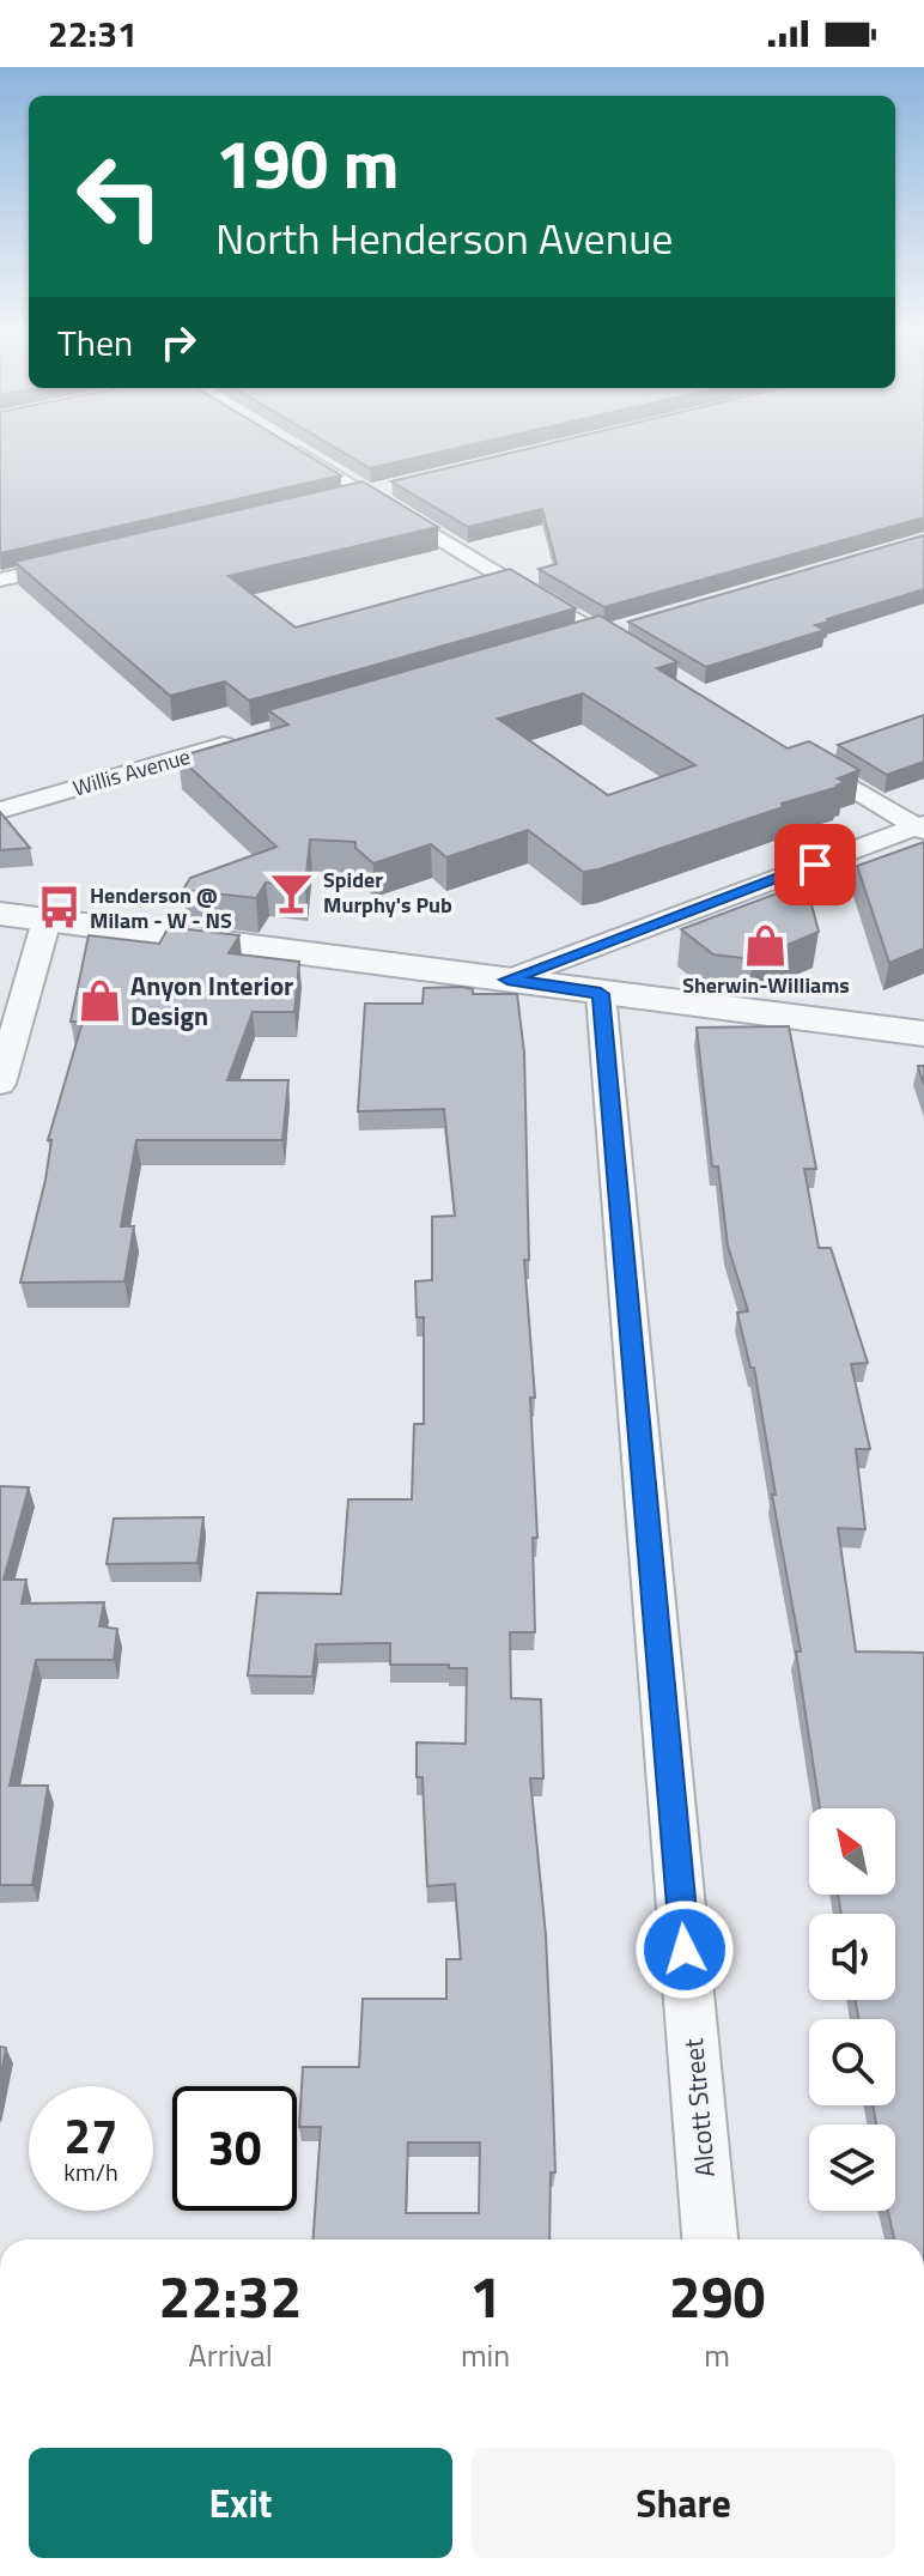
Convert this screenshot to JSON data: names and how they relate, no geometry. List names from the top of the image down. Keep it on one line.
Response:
{"streets":{"street":["Willis Avenue","Alcott Street"]},"places":{"bar":["Spider Murphy's Pub"],"bus stop":["Henderson @ Milam - W - NS"],"shop":["Sherwin-Williams","Anyon Interior Design"]},"north":"top left","page":{"status":"22:31","turn":["190 m","North Henderson Avenue"],"then":"Then","speed":"27 km/h","limit":"30","eta":["22:32","Arrival","1","min","290","m"],"buttons":["Exit","Share"]}}
